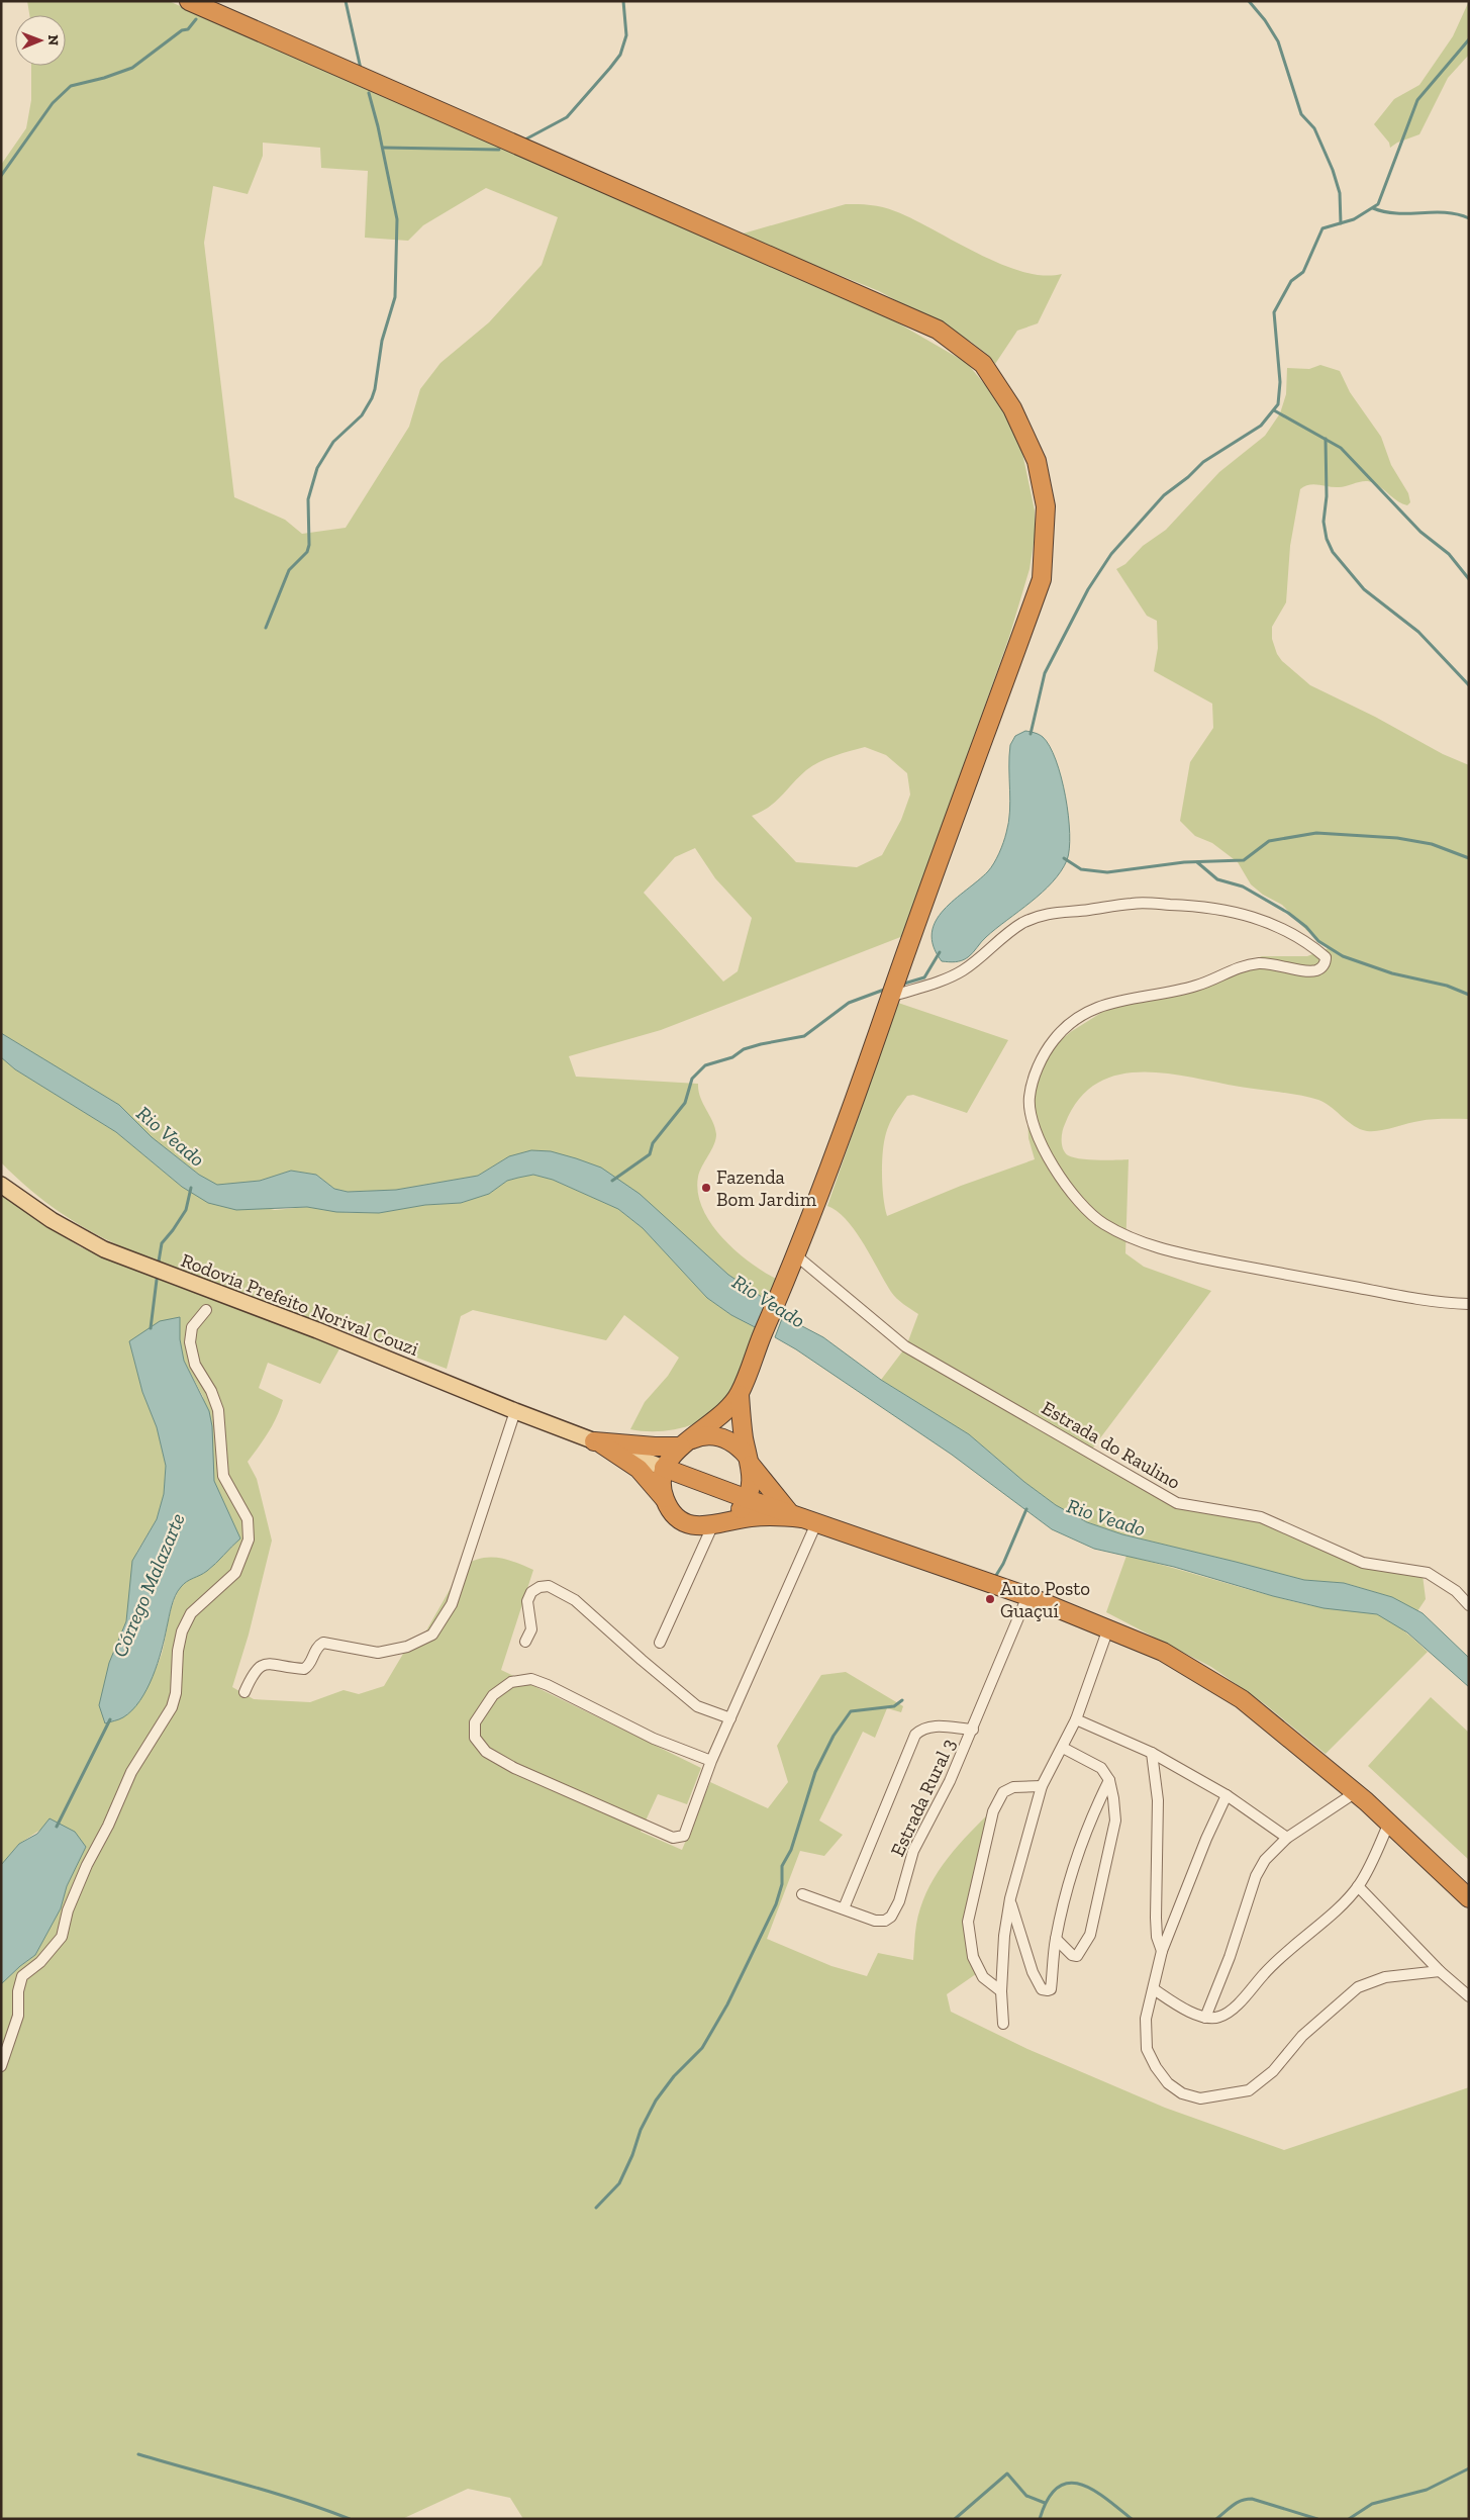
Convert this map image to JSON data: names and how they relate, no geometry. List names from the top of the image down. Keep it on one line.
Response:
{"streets":{"main road":["Rodovia Prefeito Norival Couzi"],"street":["Estrada do Raulino","Estrada Rural 3"]},"water":["Rio Veado","Córrego Malazarte"],"places":["Fazenda Bom Jardim","Auto Posto Guaçuí"],"north":"right"}
